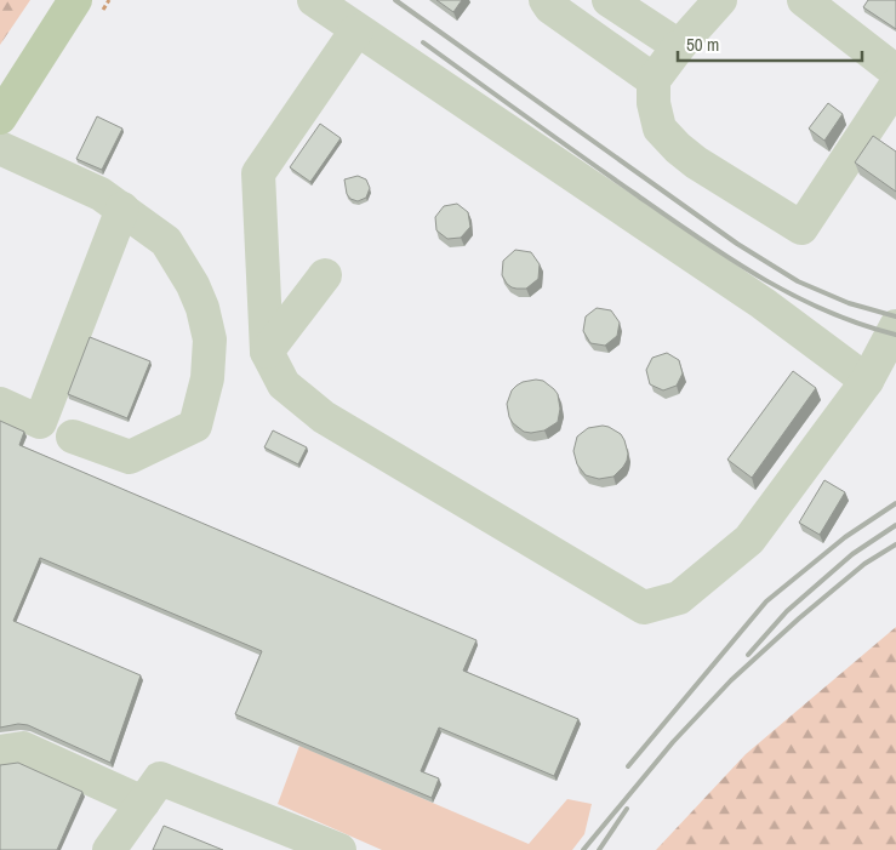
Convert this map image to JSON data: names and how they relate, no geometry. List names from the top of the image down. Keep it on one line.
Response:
{"scale_bar":"50 m"}
